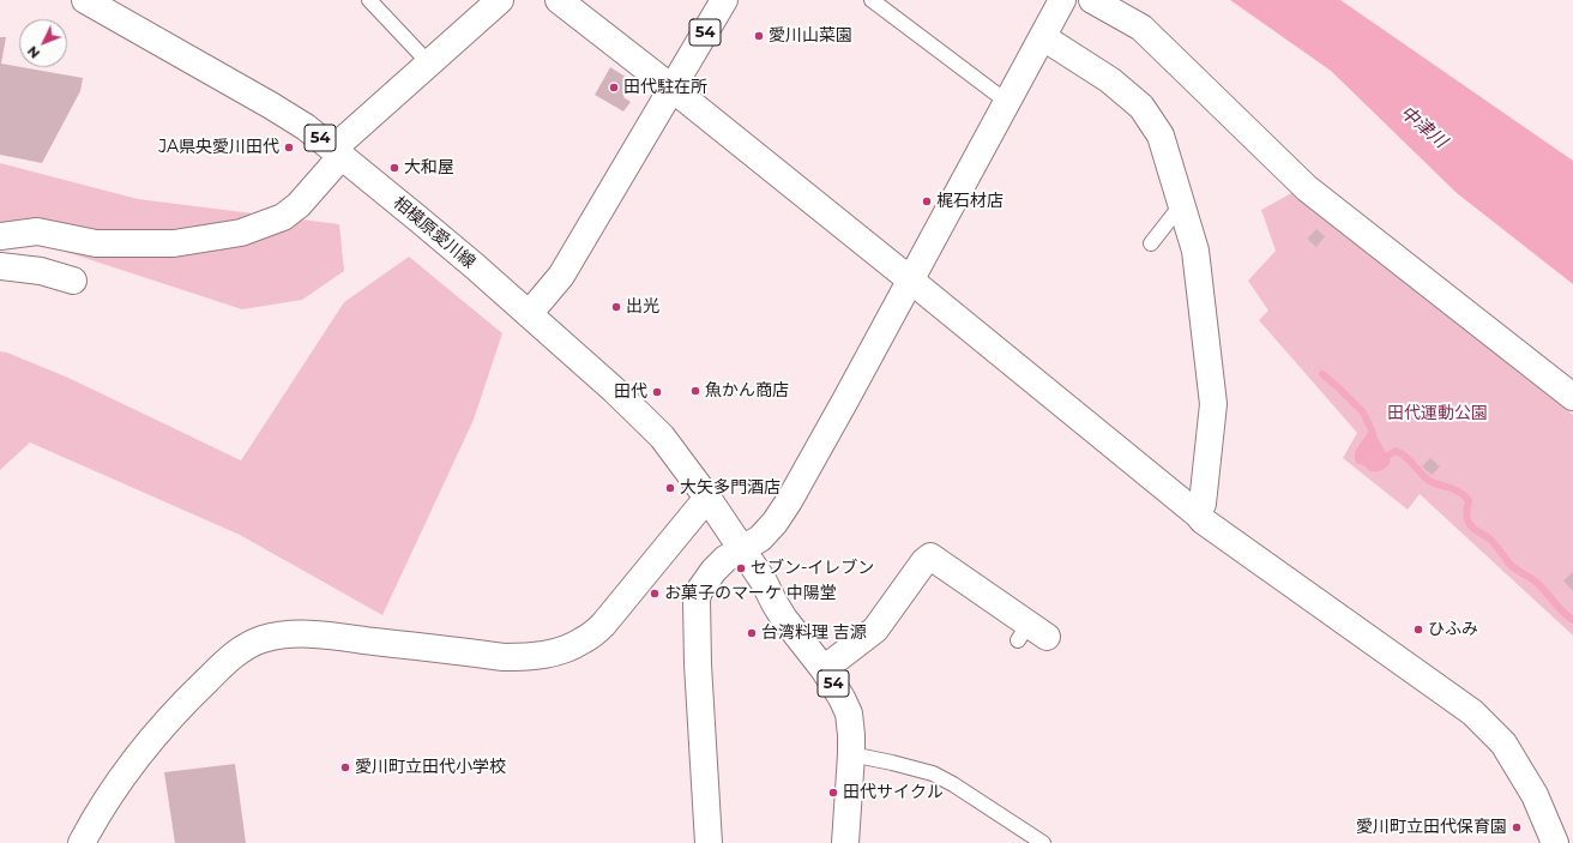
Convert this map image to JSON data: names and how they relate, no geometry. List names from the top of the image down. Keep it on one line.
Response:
{"streets":{"street":["54","相模原愛川線"]},"crossings":[["54","相模原愛川線"]],"water":["中津川"],"parks":["田代運動公園"],"places":["愛川山菜園","田代駐在所","JA県央愛川田代","大和屋","梶石材店","出光","魚かん商店","田代","大矢多門酒店","セブン-イレブン","お菓子のマーケ 中陽堂","ひふみ","台湾料理 吉源","愛川町立田代小学校","田代サイクル","愛川町立田代保育園"],"north":"bottom left"}
